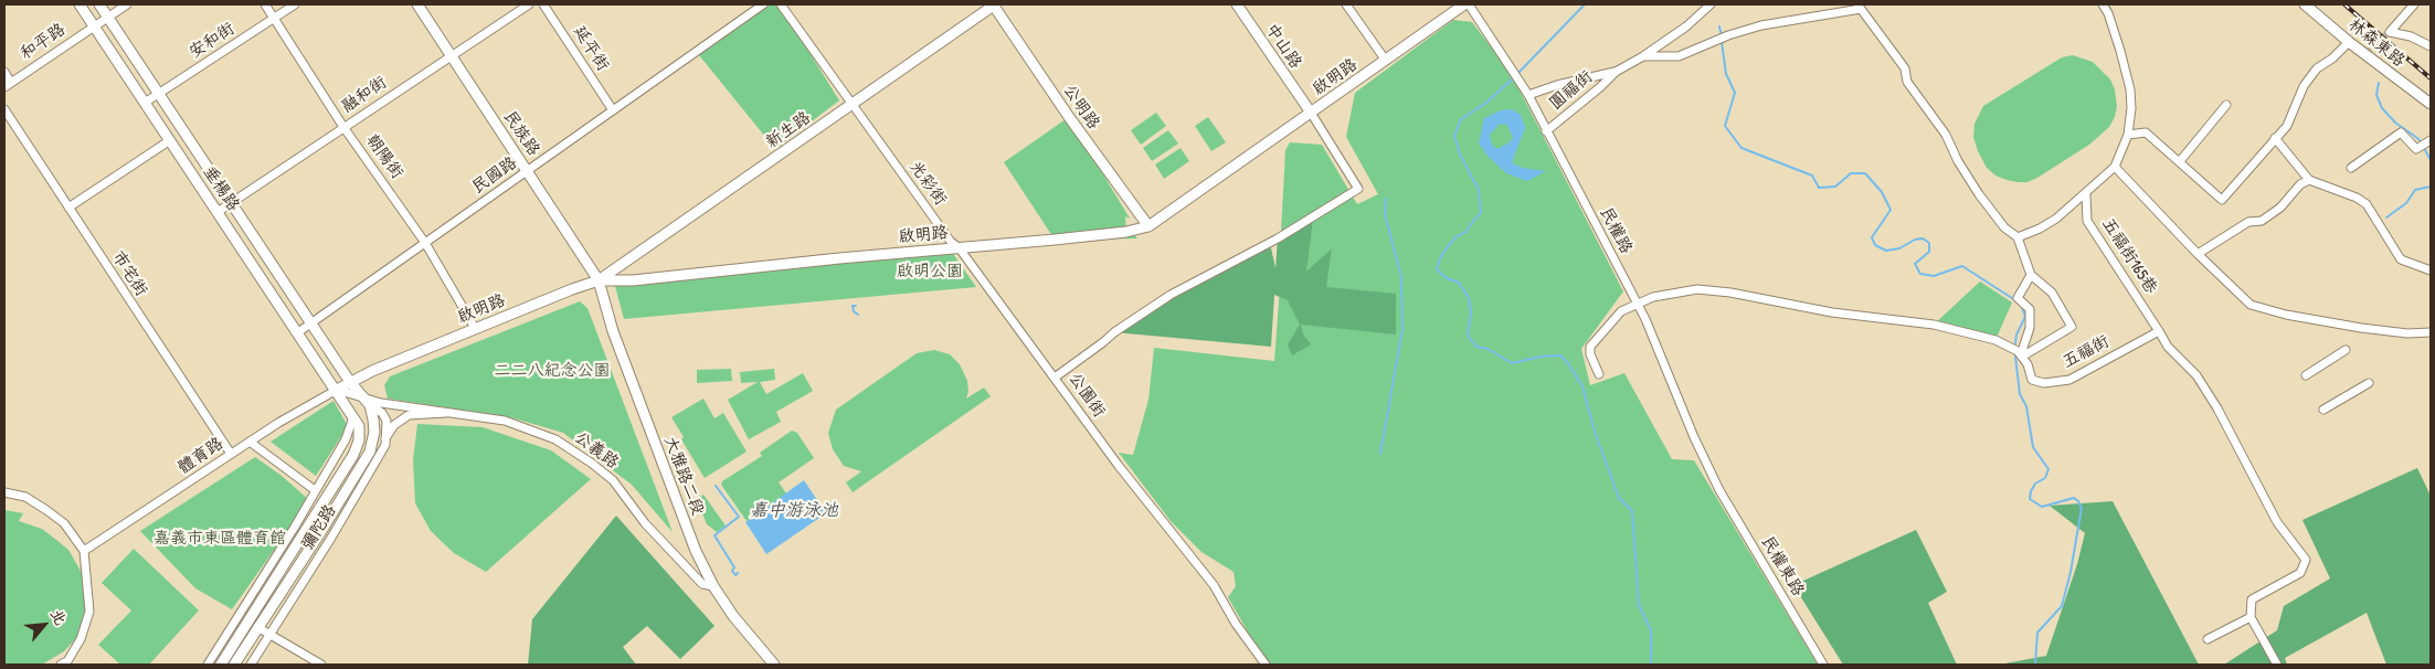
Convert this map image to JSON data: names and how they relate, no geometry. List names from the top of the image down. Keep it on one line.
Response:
{"streets":{"street":["安和街","和平路","林森東路","中山路","延平街","啟明路","圓福街","融和街","公明路","新生路","民族路","朝陽街","民國路","光彩街","垂楊路","民權路","五福街165巷","市宅街","五福街","公園街","公義路","體育路","大雅路二段","彌陀路","民權東路"]},"crossings":[["安和街","朝陽街"],["安和街","垂楊路"],["和平路","垂楊路"],["中山路","啟明路"],["中山路","公園街"],["延平街","民國路"],["啟明路","公明路"],["啟明路","新生路"],["啟明路","民族路"],["啟明路","朝陽街"],["啟明路","光彩街"],["啟明路","垂楊路"],["啟明路","公義路"],["啟明路","體育路"],["啟明路","大雅路二段"],["啟明路","彌陀路"],["圓福街","民權路"],["融和街","民族路"],["融和街","朝陽街"],["融和街","垂楊路"],["公明路","新生路"],["新生路","民族路"],["新生路","光彩街"],["新生路","大雅路二段"],["民族路","民國路"],["民族路","大雅路二段"],["朝陽街","民國路"],["民國路","垂楊路"],["光彩街","公園街"],["垂楊路","公義路"],["垂楊路","體育路"],["垂楊路","彌陀路"],["民權路","民權東路"],["五福街165巷","五福街"],["市宅街","體育路"],["公義路","體育路"],["公義路","大雅路二段"],["公義路","彌陀路"],["體育路","彌陀路"]],"water":["嘉中游泳池"],"parks":["啟明公園","二二八紀念公園","嘉義市東區體育館"],"north":"top right"}
